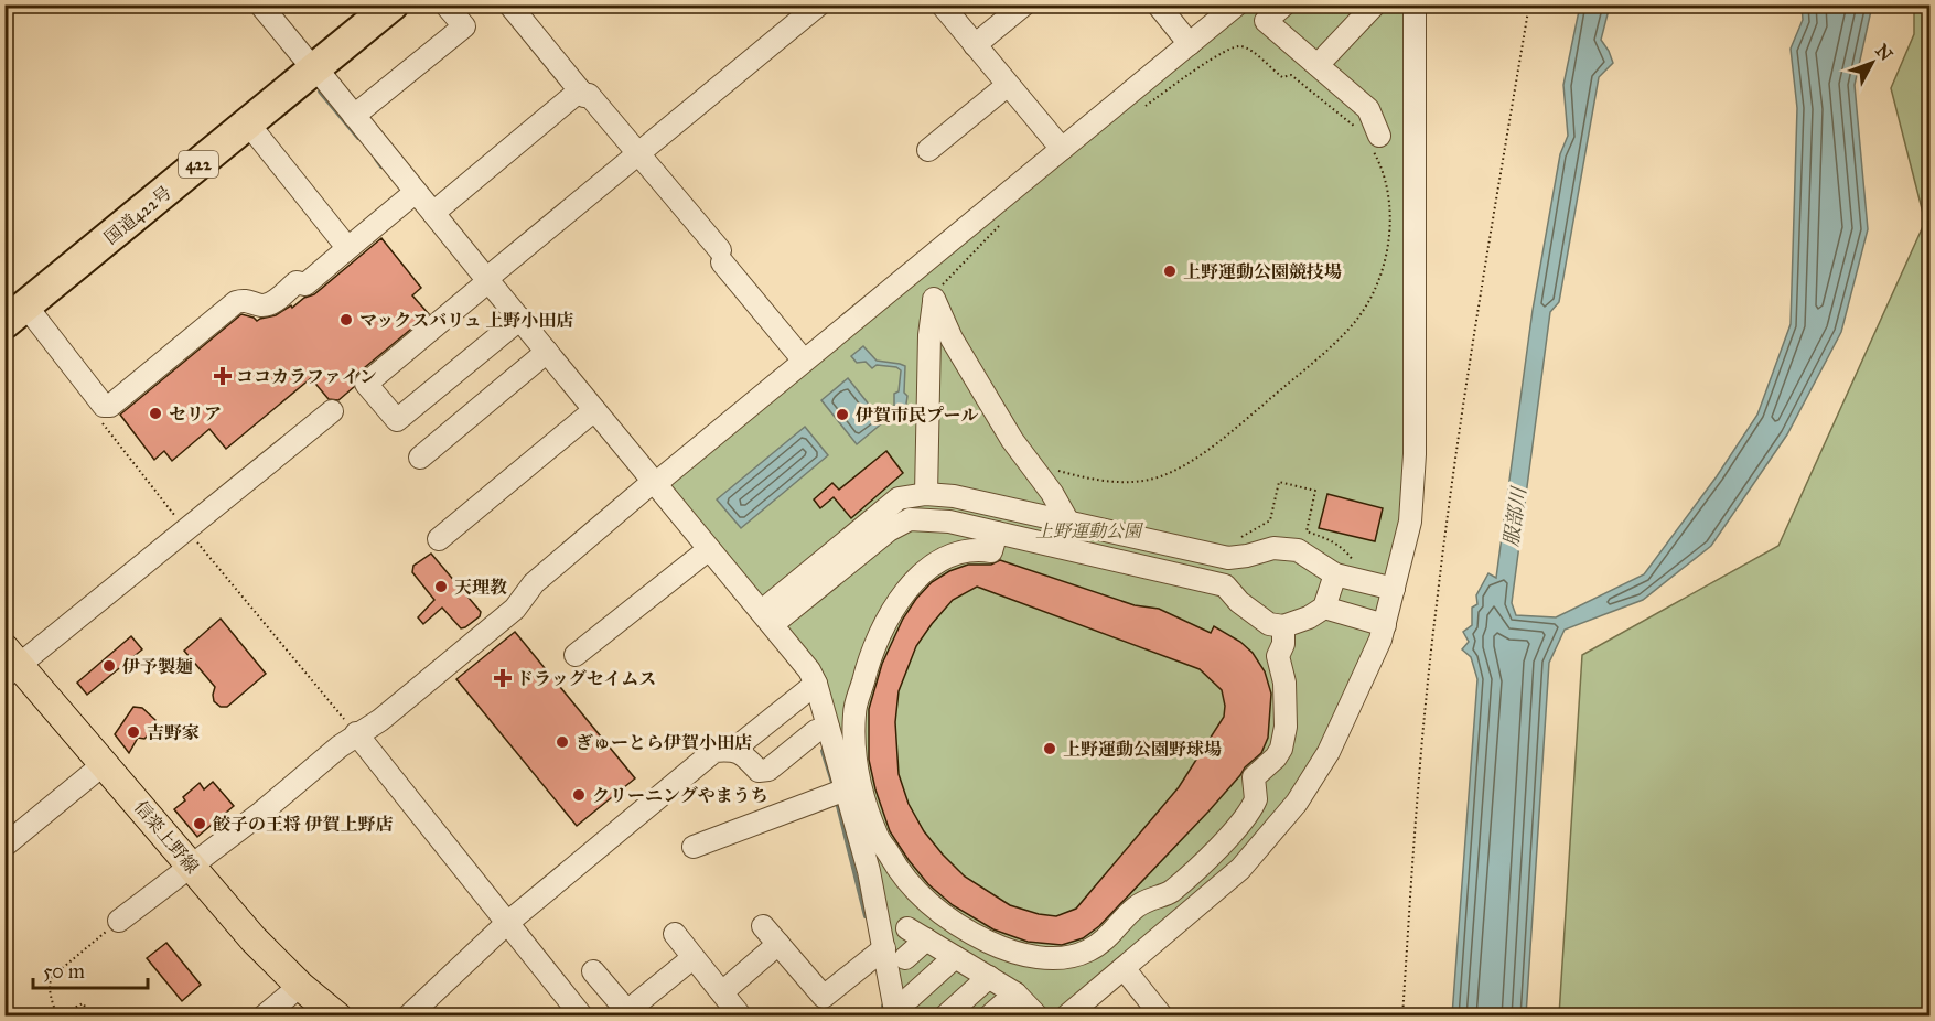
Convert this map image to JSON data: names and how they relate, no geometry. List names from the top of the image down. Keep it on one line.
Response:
{"streets":{"highway":["422","国道422号"],"main road":["信楽上野線"]},"water":["服部川"],"parks":["上野運動公園"],"places":{"other":["上野運動公園競技場","マックスバリュ 上野小田店","セリア","伊賀市民プール","天理教","伊予製麺","吉野家","ぎゅーとら伊賀小田店","上野運動公園野球場","クリーニングやまうち","餃子の王将 伊賀上野店"],"health":["ココカラファイン","ドラッグセイムス"]},"scale_bar":"50 m","north":"top right"}
